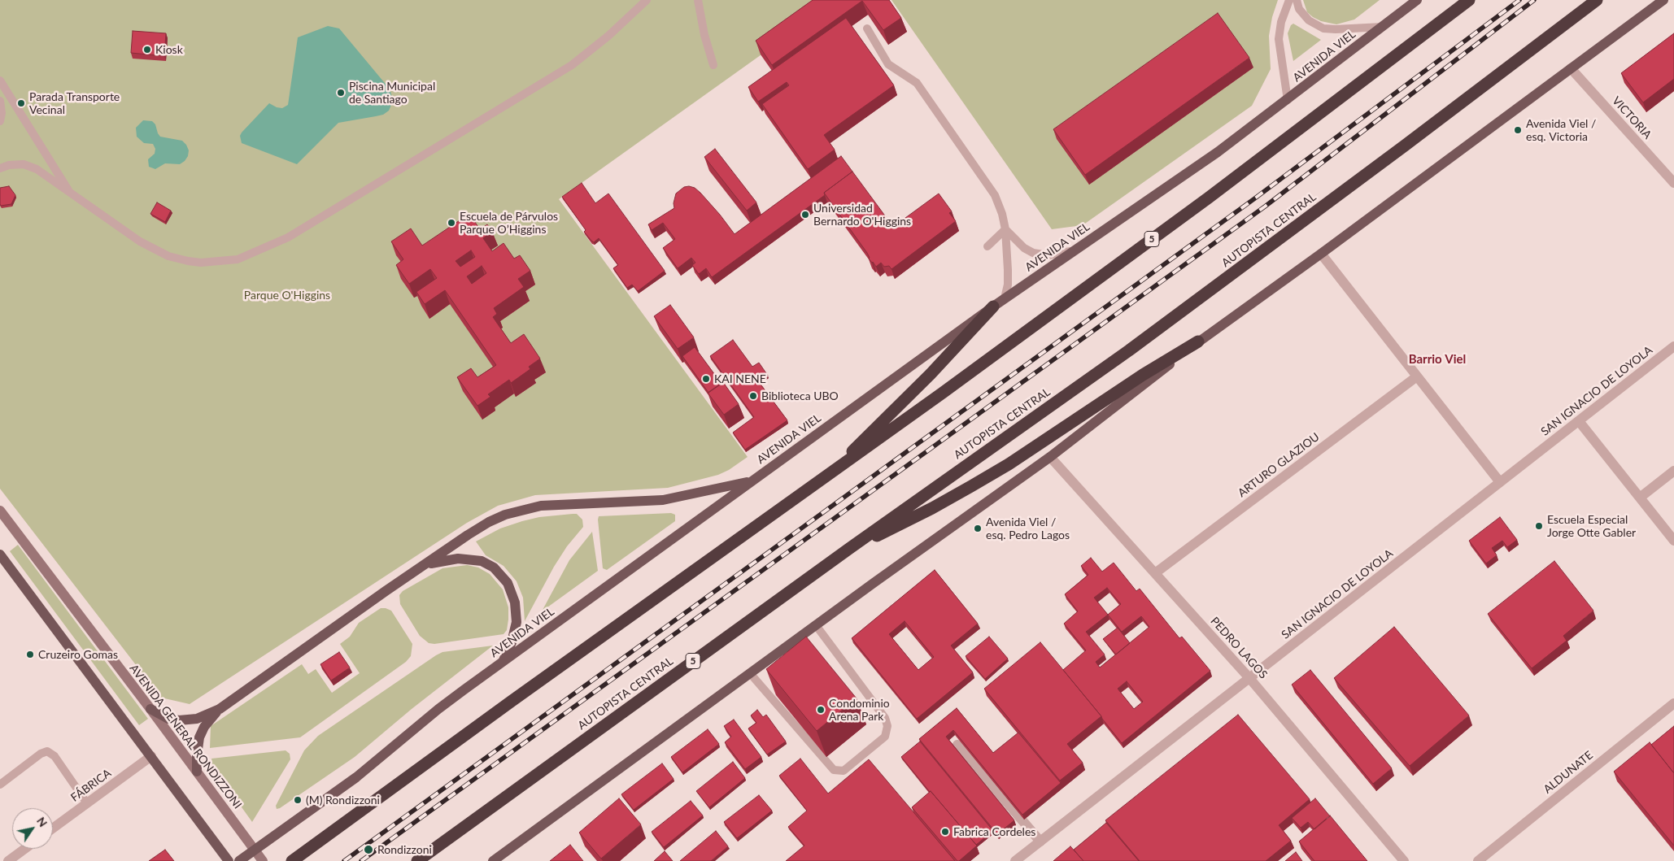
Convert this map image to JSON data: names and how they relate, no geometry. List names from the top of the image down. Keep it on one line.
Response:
{"streets":{"highway":["AUTOPISTA CENTRAL","5"],"main road":["AVENIDA VIEL","AVENIDA GENERAL RONDIZZONI"],"street":["VICTORIA","SAN IGNACIO DE LOYOLA","ARTURO GLAZIOU","PEDRO LAGOS","ALDUNATE","FÁBRICA"]},"crossings":[["AVENIDA VIEL","AVENIDA GENERAL RONDIZZONI"],["SAN IGNACIO DE LOYOLA","PEDRO LAGOS"],["ARTURO GLAZIOU","PEDRO LAGOS"]],"districts":["Barrio Viel"],"parks":["Parque O'Higgins"],"places":["Kiosk","Piscina Municipal de Santiago","Parada Transporte Vecinal","Avenida Viel / esq. Victoria","Universidad Bernardo O'Higgins","Escuela de Párvulos Parque O’Higgins","KAI NENE","Biblioteca UBO","Escuela Especial Jorge Otte Gabler","Avenida Viel / esq. Pedro Lagos","Cruzeiro Gomas","Condominio Arena Park","(M) Rondizzoni","Fabrica Cordeles","Rondizzoni"],"north":"top right"}
